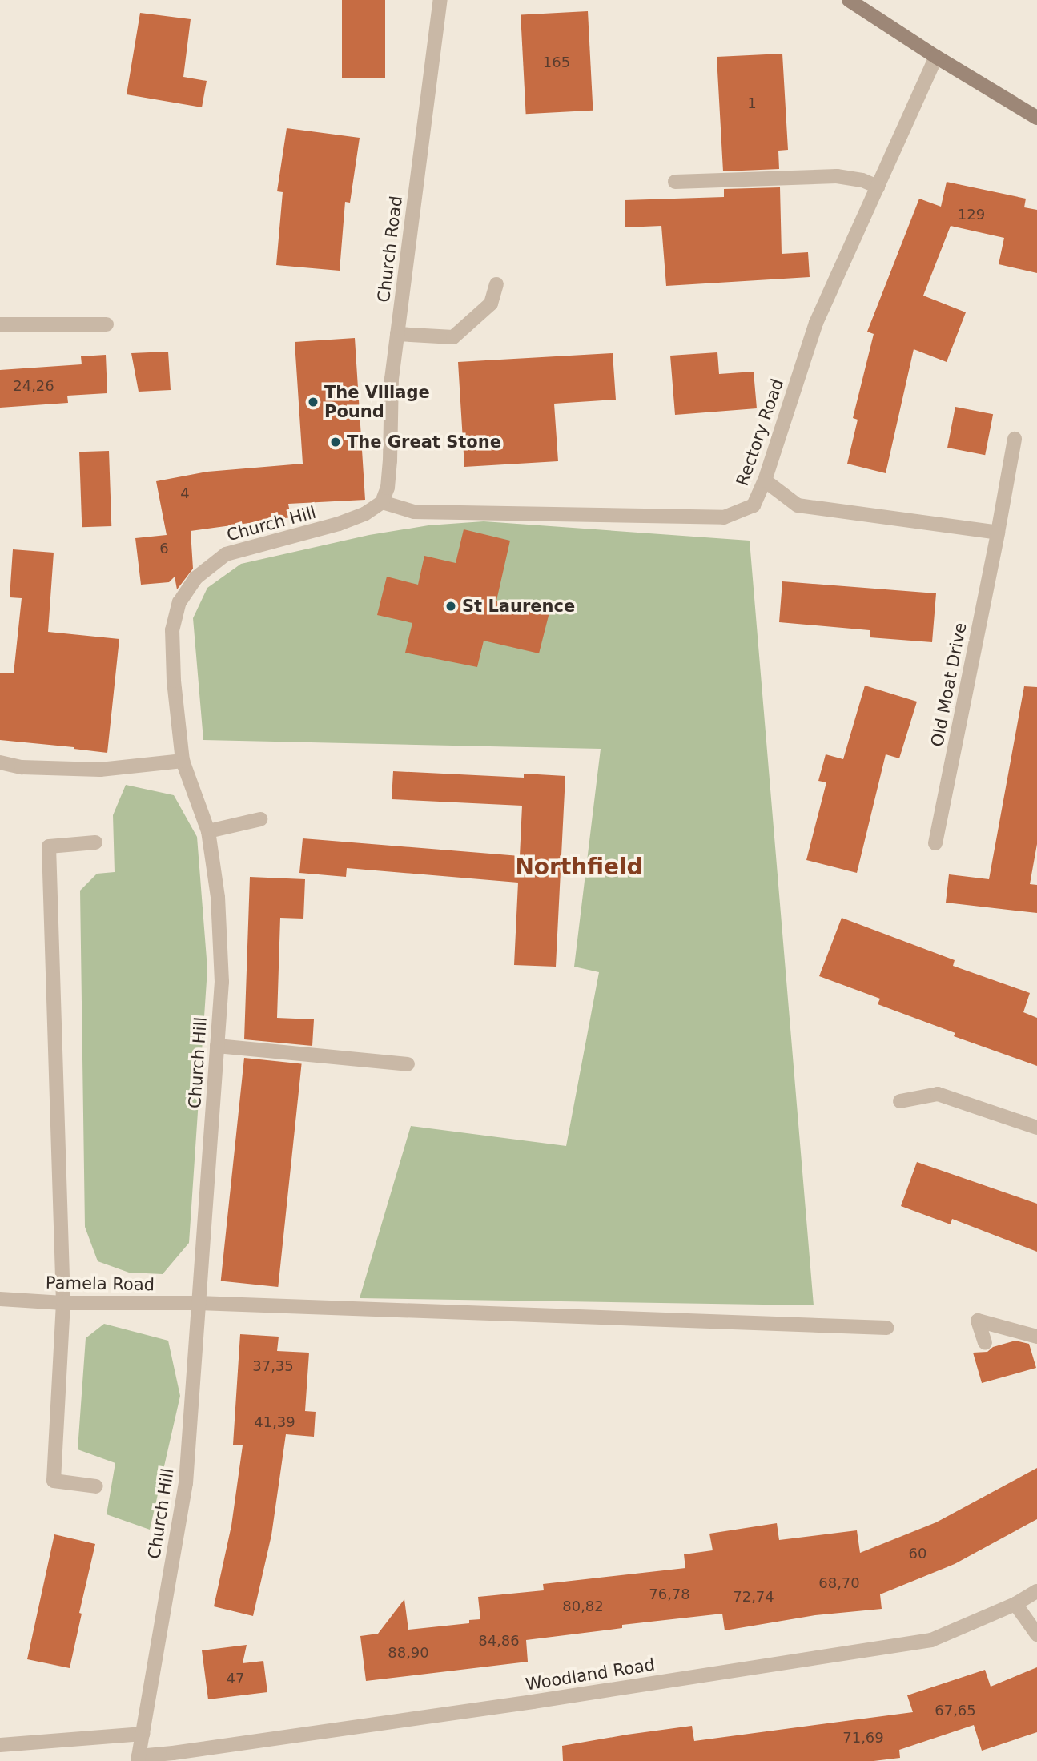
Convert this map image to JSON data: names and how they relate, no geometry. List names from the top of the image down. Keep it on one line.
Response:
{"streets":{"street":["Church Road","Rectory Road","Church Hill","Old Moat Drive","Pamela Road","Woodland Road"]},"crossings":[["Church Road","Rectory Road"],["Church Road","Church Hill"],["Rectory Road","Church Hill"],["Church Hill","Pamela Road"],["Church Hill","Woodland Road"]],"districts":["Northfield"],"places":["The Village Pound","The Great Stone","St Laurence"],"house_numbers":["165","1","129","24,26","4","6","37,35","41,39","60","68,70","76,78","72,74","80,82","84,86","88,90","47","67,65","71,69"]}
